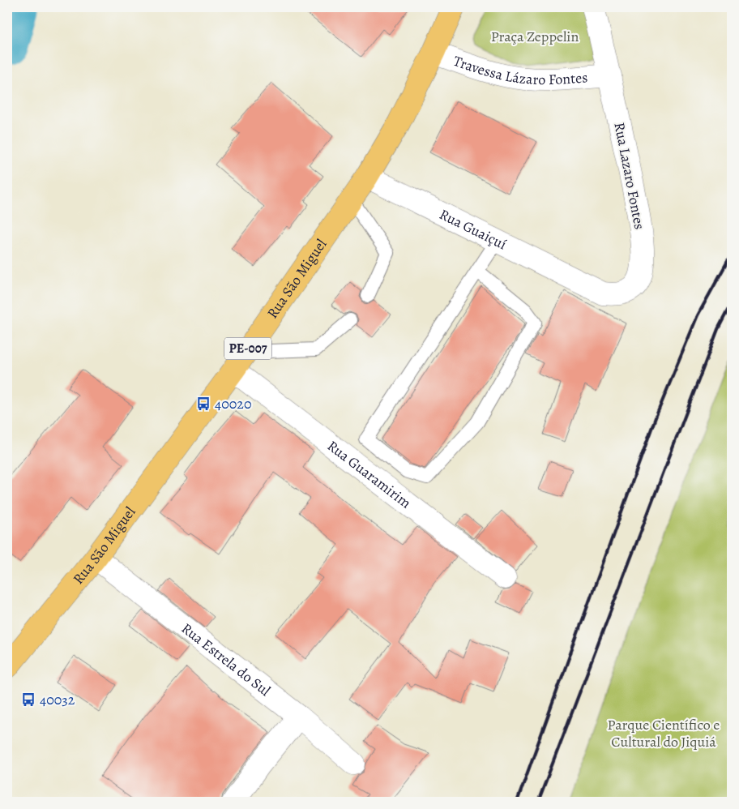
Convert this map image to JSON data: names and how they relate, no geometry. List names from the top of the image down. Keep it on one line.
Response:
{"streets":{"main road":["Rua São Miguel","PE-007"],"street":["Travessa Lázaro Fontes","Rua Lazaro Fontes","Rua Guaiçuí","Rua Guaramirim","Rua Estrela do Sul"]},"crossings":[["Travessa Lázaro Fontes","Rua Lazaro Fontes"],["Travessa Lázaro Fontes","Rua São Miguel"],["Rua Lazaro Fontes","Rua Guaiçuí"],["Rua Guaiçuí","Rua São Miguel"],["Rua São Miguel","Rua Guaramirim"],["Rua São Miguel","Rua Estrela do Sul"]],"parks":["Praça Zeppelin","Parque Científico e Cultural do Jiquiá"],"places":{"bus stop":["40020","40032"]}}
